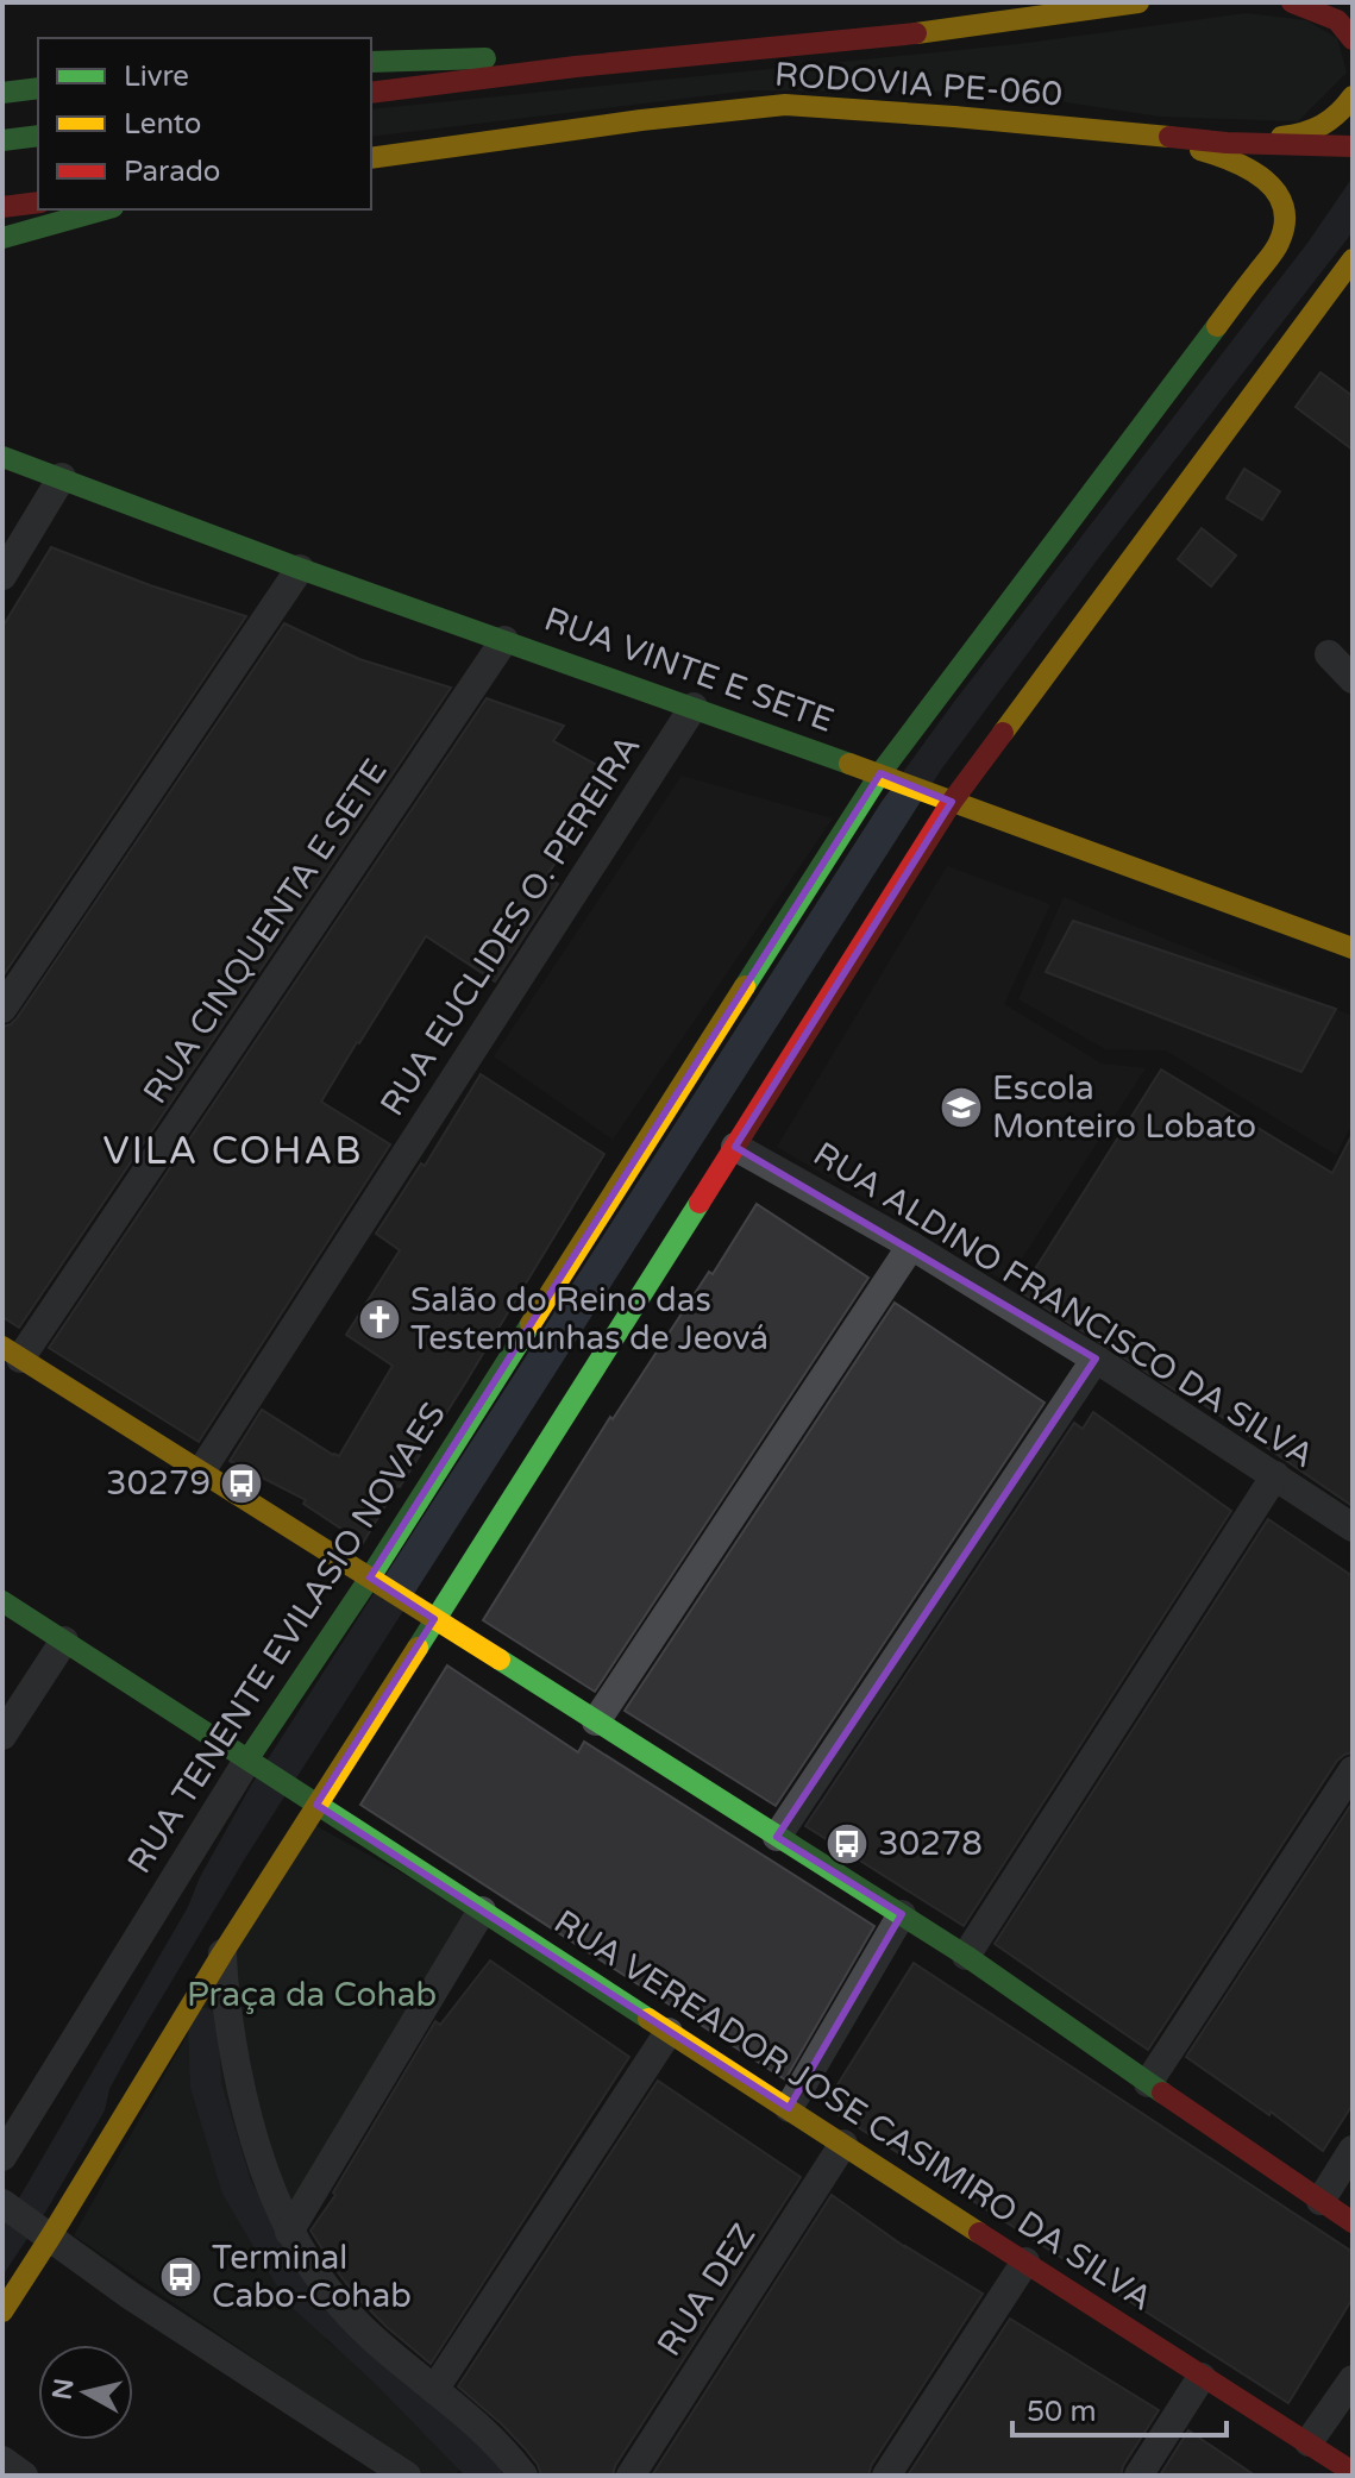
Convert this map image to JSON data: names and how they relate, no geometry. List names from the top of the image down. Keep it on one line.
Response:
{"streets":{"main road":["RODOVIA PE-060","RUA VINTE E SETE","RUA TENENTE EVILASIO NOVAES","RUA VEREADOR JOSE CASIMIRO DA SILVA"],"street":["RUA EUCLIDES O. PEREIRA","RUA CINQUENTA E SETE","RUA ALDINO FRANCISCO DA SILVA","RUA DEZ"]},"crossings":[["RODOVIA PE-060","RUA TENENTE EVILASIO NOVAES"],["RUA VINTE E SETE","RUA EUCLIDES O. PEREIRA"],["RUA VINTE E SETE","RUA CINQUENTA E SETE"],["RUA VINTE E SETE","RUA TENENTE EVILASIO NOVAES"],["RUA TENENTE EVILASIO NOVAES","RUA VEREADOR JOSE CASIMIRO DA SILVA"],["RUA VEREADOR JOSE CASIMIRO DA SILVA","RUA DEZ"]],"districts":["VILA COHAB"],"parks":["Praça da Cohab"],"places":{"school or university":["Escola Monteiro Lobato"],"church":["Salão do Reino das Testemunhas de Jeová"],"bus stop":["30279","30278","Terminal Cabo-Cohab"]},"legend":["Livre","Lento","Parado"],"scale_bar":"50 m","north":"left"}
